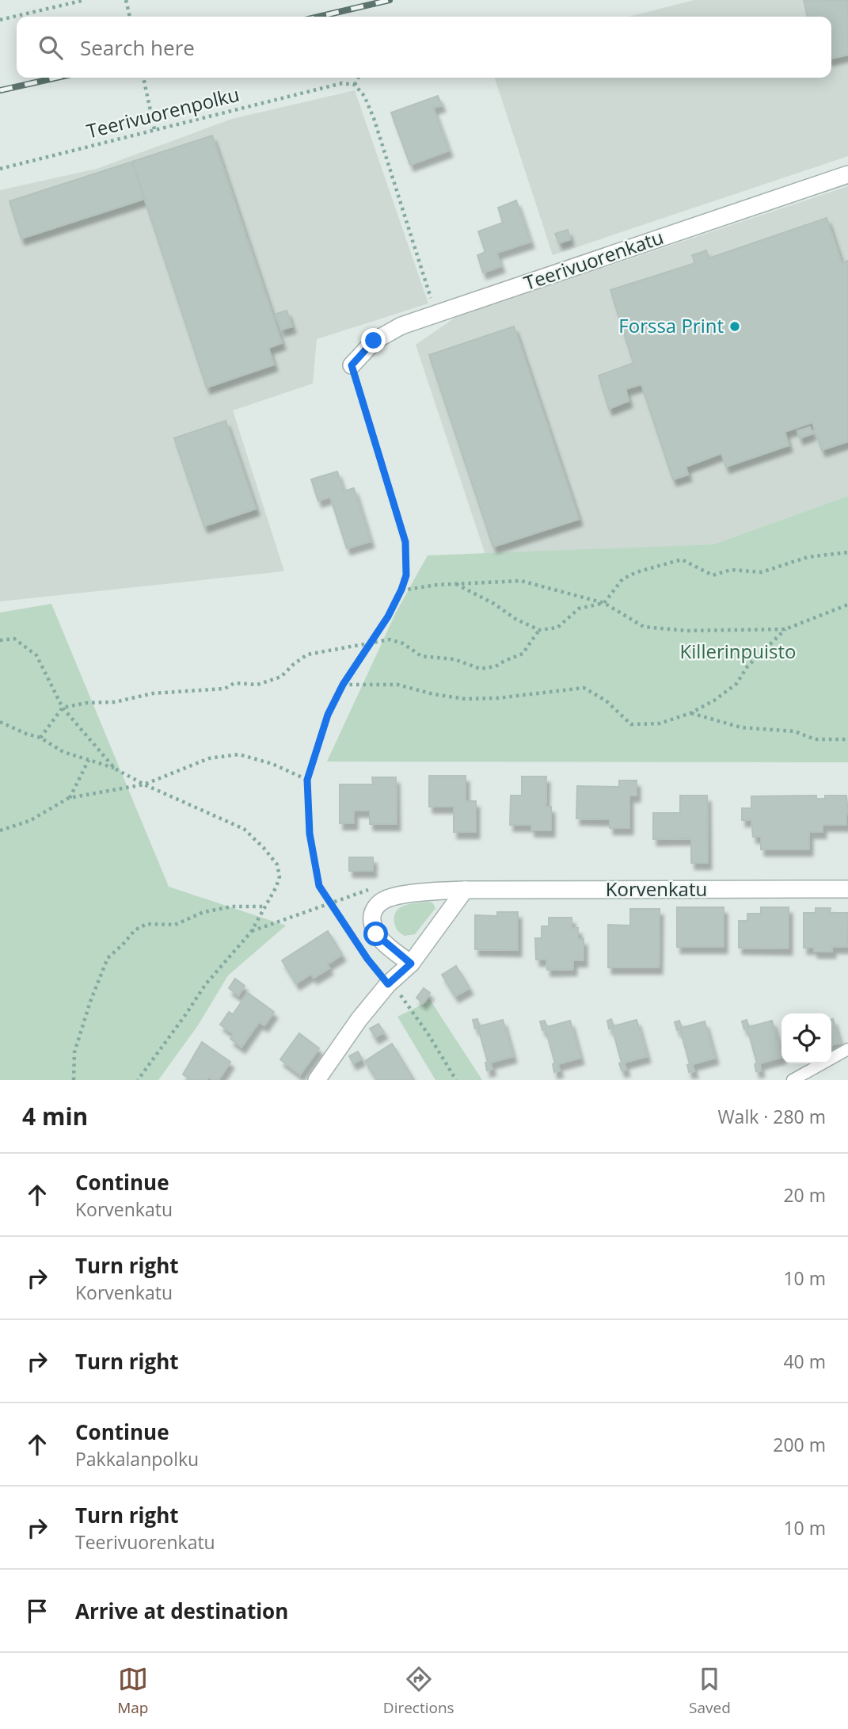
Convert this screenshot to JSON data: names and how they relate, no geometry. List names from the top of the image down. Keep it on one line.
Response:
{"streets":{"street":["Teerivuorenkatu","Korvenkatu"],"path":["Teerivuorenpolku"]},"parks":["Killerinpuisto"],"places":["Forssa Print"],"page":{"search":"Search here","heading":["4 min","Walk · 280 m"],"list":[["Continue","Korvenkatu","20 m"],["Turn right","Korvenkatu","10 m"],["Turn right","40 m"],["Continue","Pakkalanpolku","200 m"],["Turn right","Teerivuorenkatu","10 m"],"Arrive at destination"],"nav":["Map","Directions","Saved"]}}
